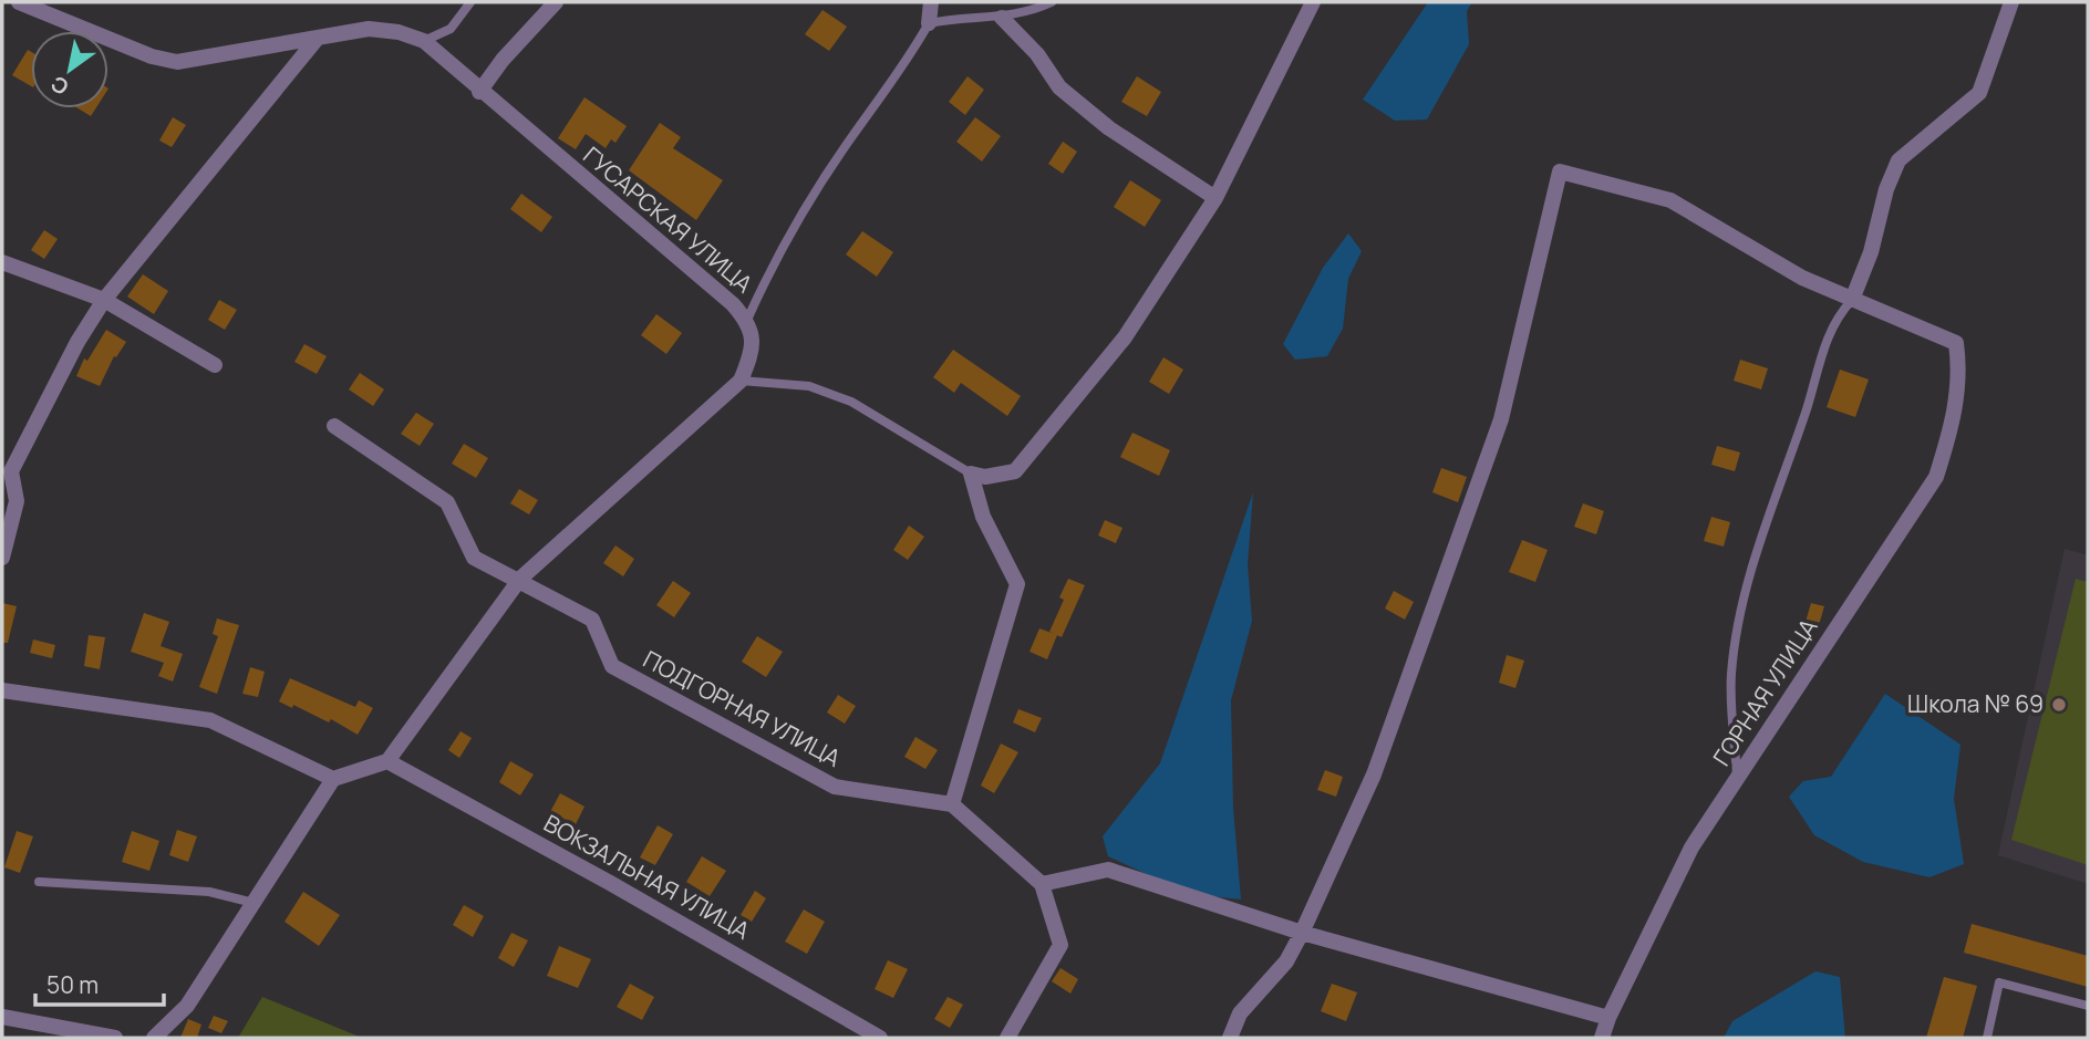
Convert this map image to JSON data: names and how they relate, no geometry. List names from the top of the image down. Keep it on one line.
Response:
{"streets":{"street":["ГУСАРСКАЯ УЛИЦА","ГОРНАЯ УЛИЦА","ПОДГОРНАЯ УЛИЦА","ВОКЗАЛЬНАЯ УЛИЦА"]},"places":["Школа № 69"],"scale_bar":"50 m","north":"bottom left"}
